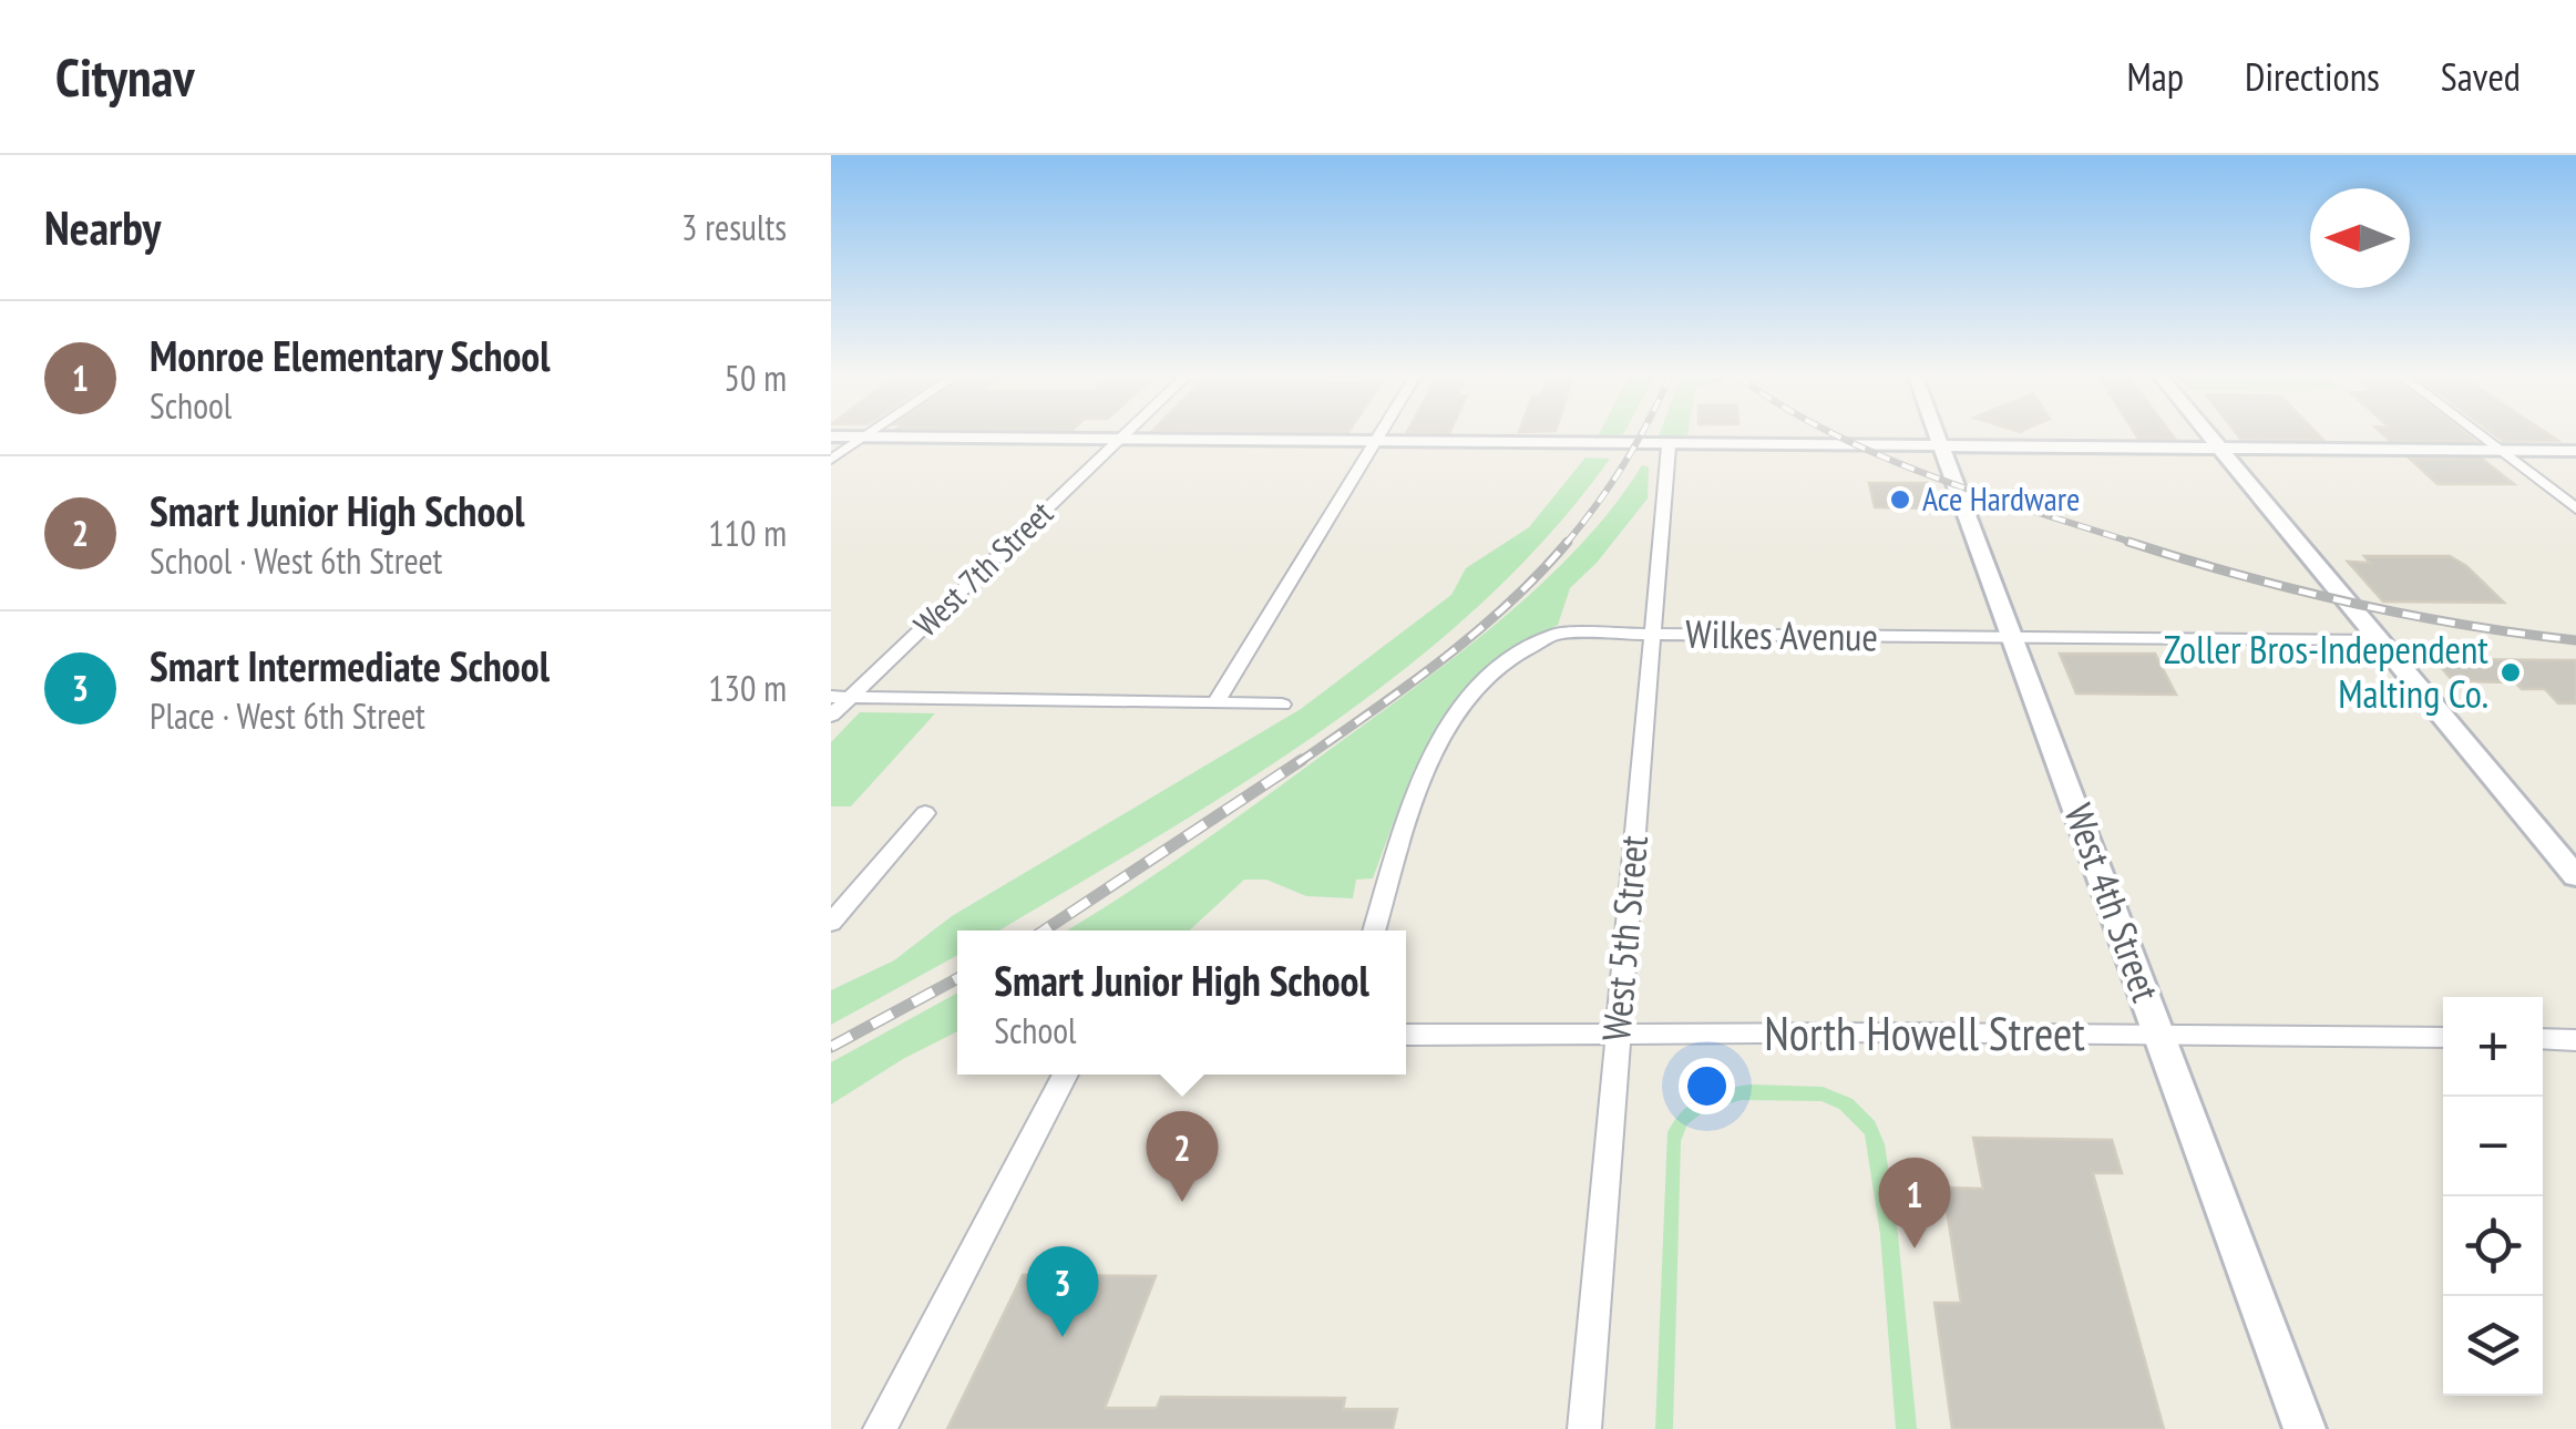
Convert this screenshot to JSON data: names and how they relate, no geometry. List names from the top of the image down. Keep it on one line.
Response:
{"streets":{"main road":["West 4th Street"],"street":["West 7th Street","Wilkes Avenue","West 5th Street","North Howell Street"]},"crossings":[["Wilkes Avenue","West 4th Street"],["Wilkes Avenue","West 5th Street"],["West 4th Street","North Howell Street"],["West 5th Street","North Howell Street"]],"places":["Ace Hardware","Zoller Bros-Independent Malting Co."],"north":"left","page":{"header":"Citynav","nav":["Map","Directions","Saved"],"heading":["Nearby","3 results"],"list":[{"mark":"1","name":"Monroe Elementary School","note":"School","value":"50 m"},{"mark":"2","name":"Smart Junior High School","note":"School · West 6th Street","value":"110 m"},{"mark":"3","name":"Smart Intermediate School","note":"Place · West 6th Street","value":"130 m"}],"popup":["Smart Junior High School","School"],"map_buttons":["+","−"],"pins":["2","1","3"]}}
